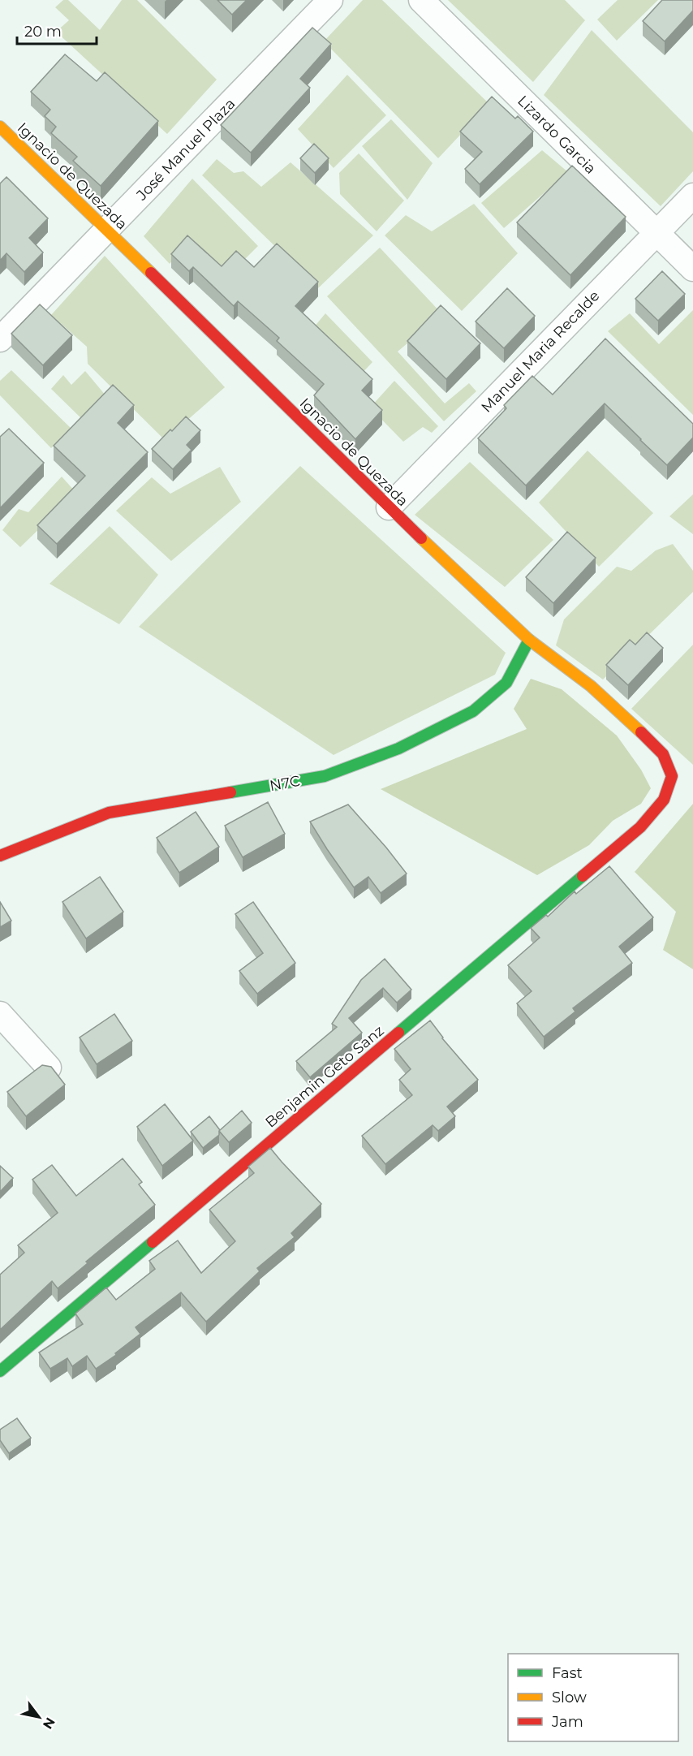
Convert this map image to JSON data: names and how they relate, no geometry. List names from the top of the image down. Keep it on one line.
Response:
{"streets":{"street":["Lizardo Garcia","José Manuel Plaza","Ignacio de Quezada","Manuel Maria Recalde","N7C","Benjamin Geto Sanz"]},"crossings":[["Lizardo Garcia","Manuel Maria Recalde"],["José Manuel Plaza","Ignacio de Quezada"],["Ignacio de Quezada","Manuel Maria Recalde"],["Ignacio de Quezada","N7C"],["Ignacio de Quezada","Benjamin Geto Sanz"]],"legend":["Fast","Slow","Jam"],"scale_bar":"20 m","north":"bottom right"}
